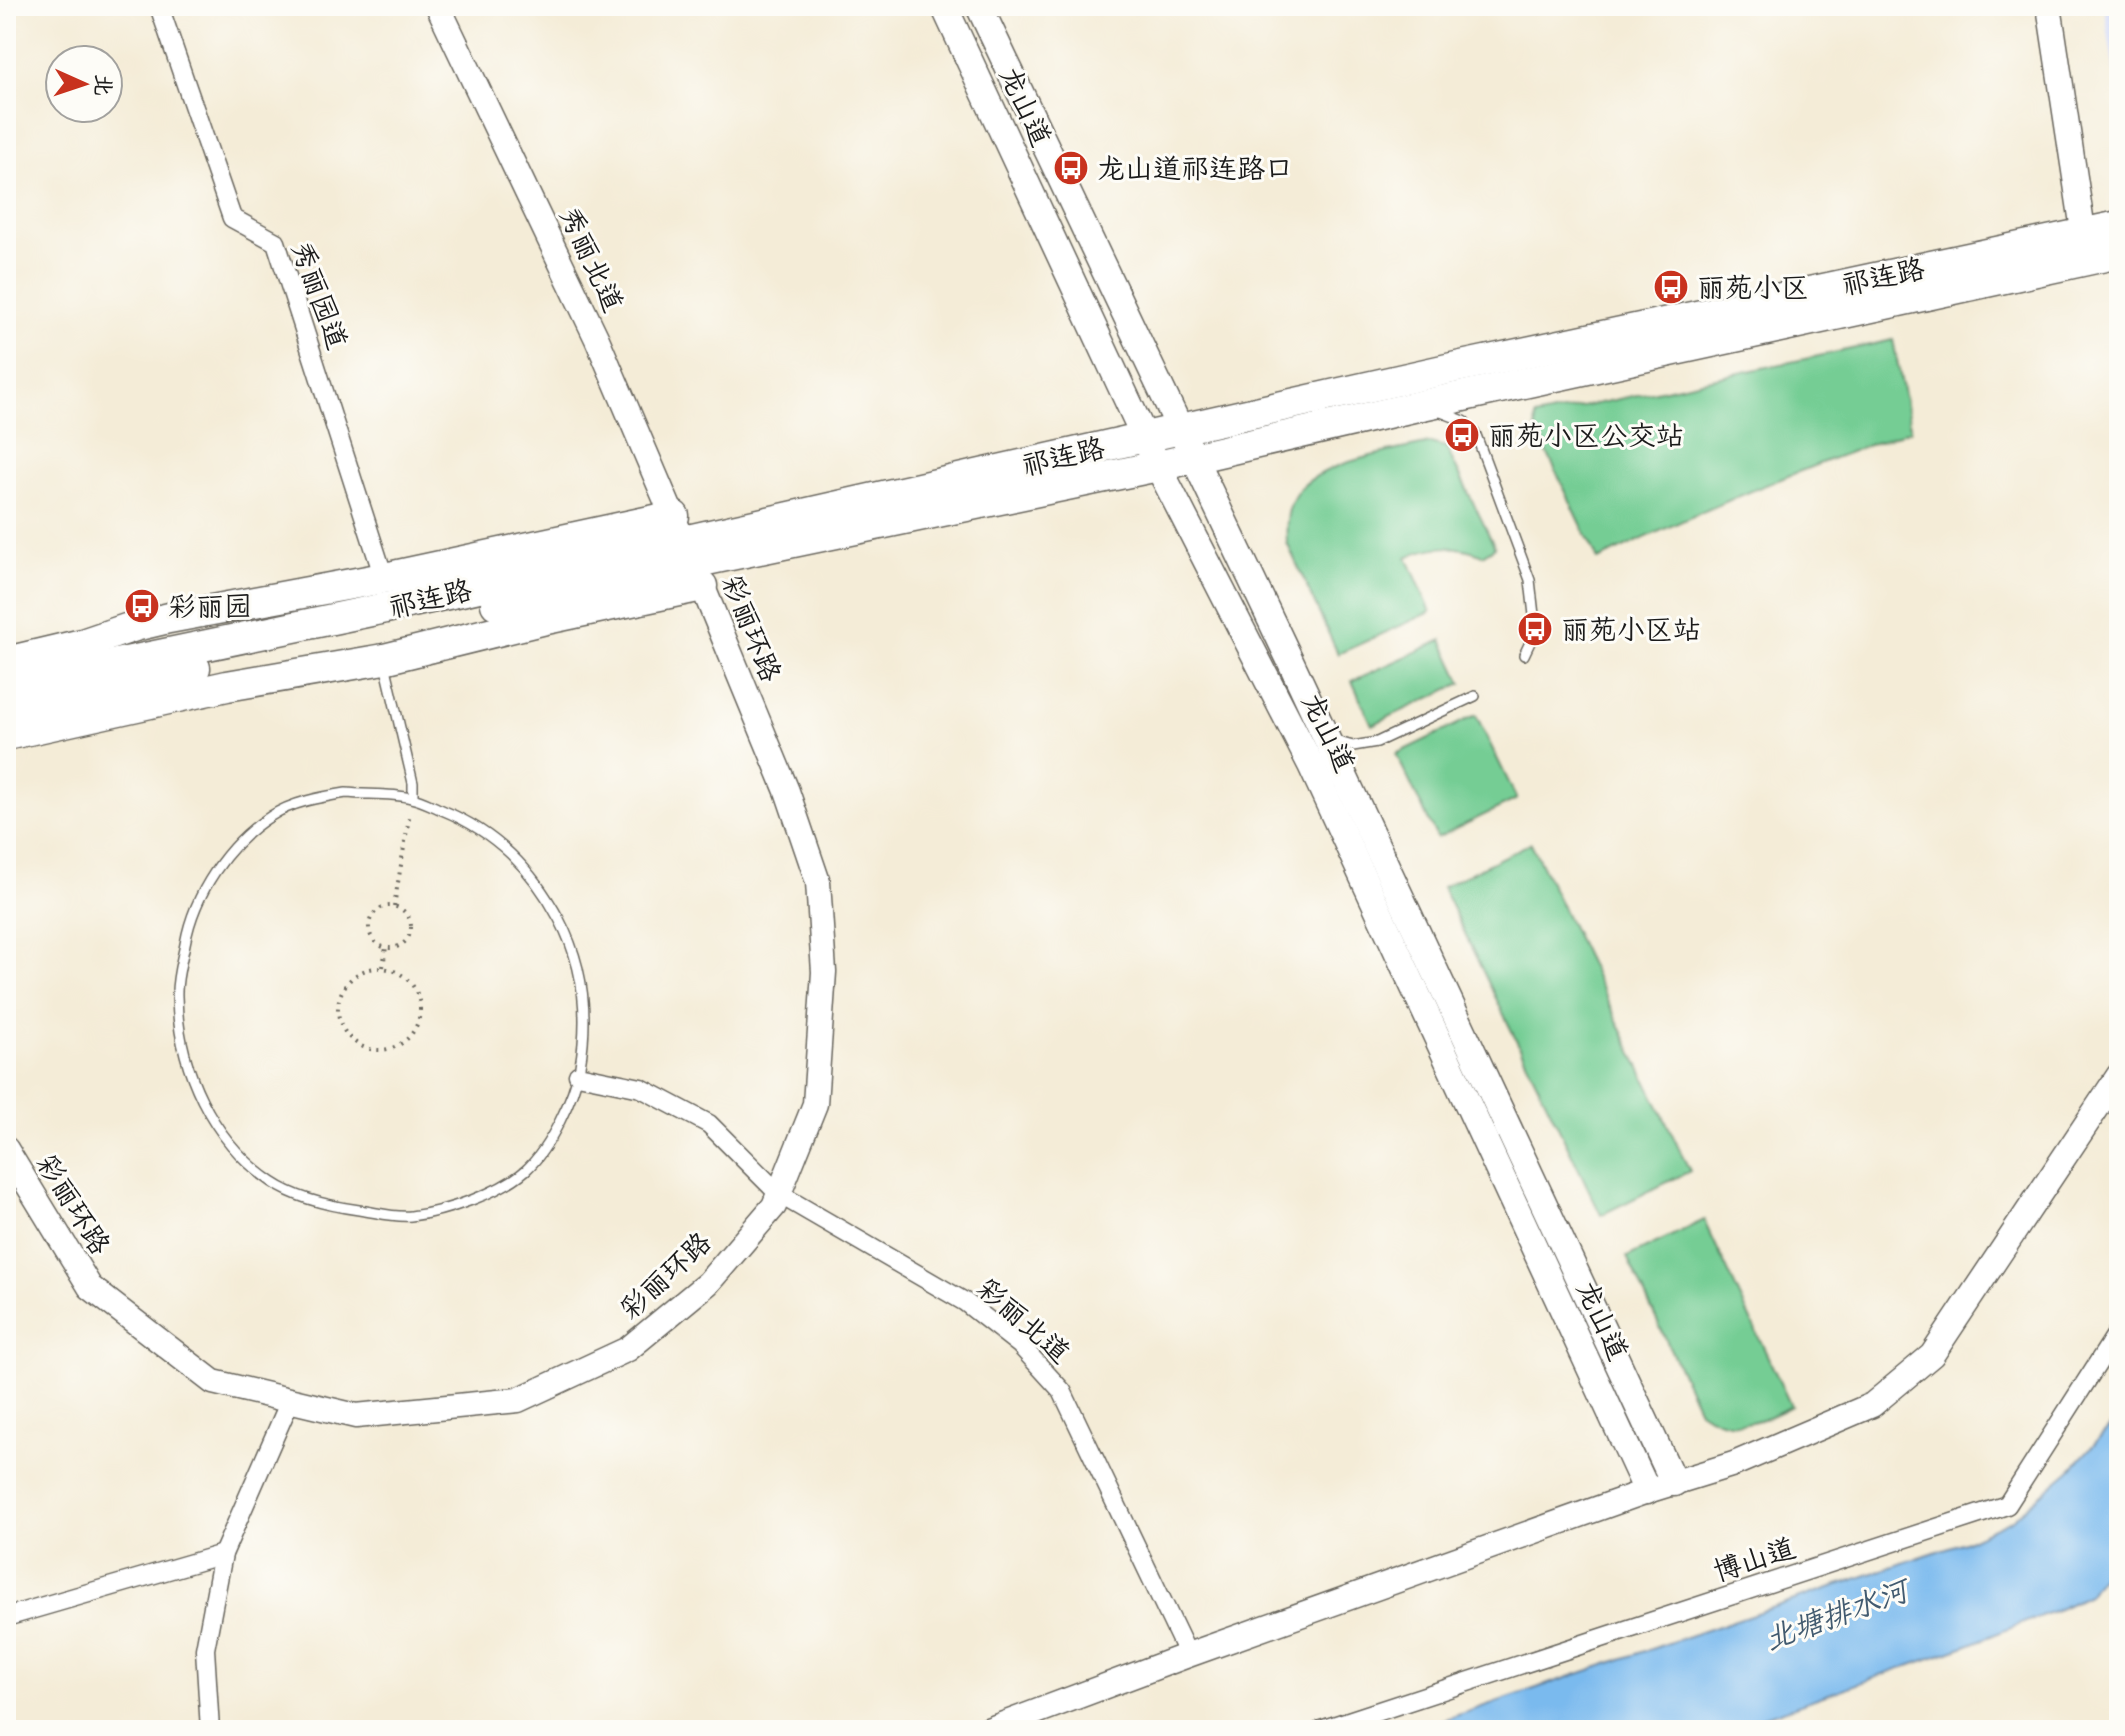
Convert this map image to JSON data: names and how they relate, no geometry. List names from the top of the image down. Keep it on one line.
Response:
{"streets":{"main road":["龙山道","祁连路"],"street":["秀丽北道","秀丽园道","彩丽环路","彩丽北道","博山道"]},"crossings":[["龙山道","祁连路"],["秀丽北道","祁连路"],["秀丽北道","彩丽环路"],["祁连路","彩丽环路"],["彩丽环路","彩丽北道"]],"water":["北塘排水河"],"places":{"bus stop":["龙山道祁连路口","丽苑小区","丽苑小区公交站","彩丽园","丽苑小区站"]},"north":"right"}
